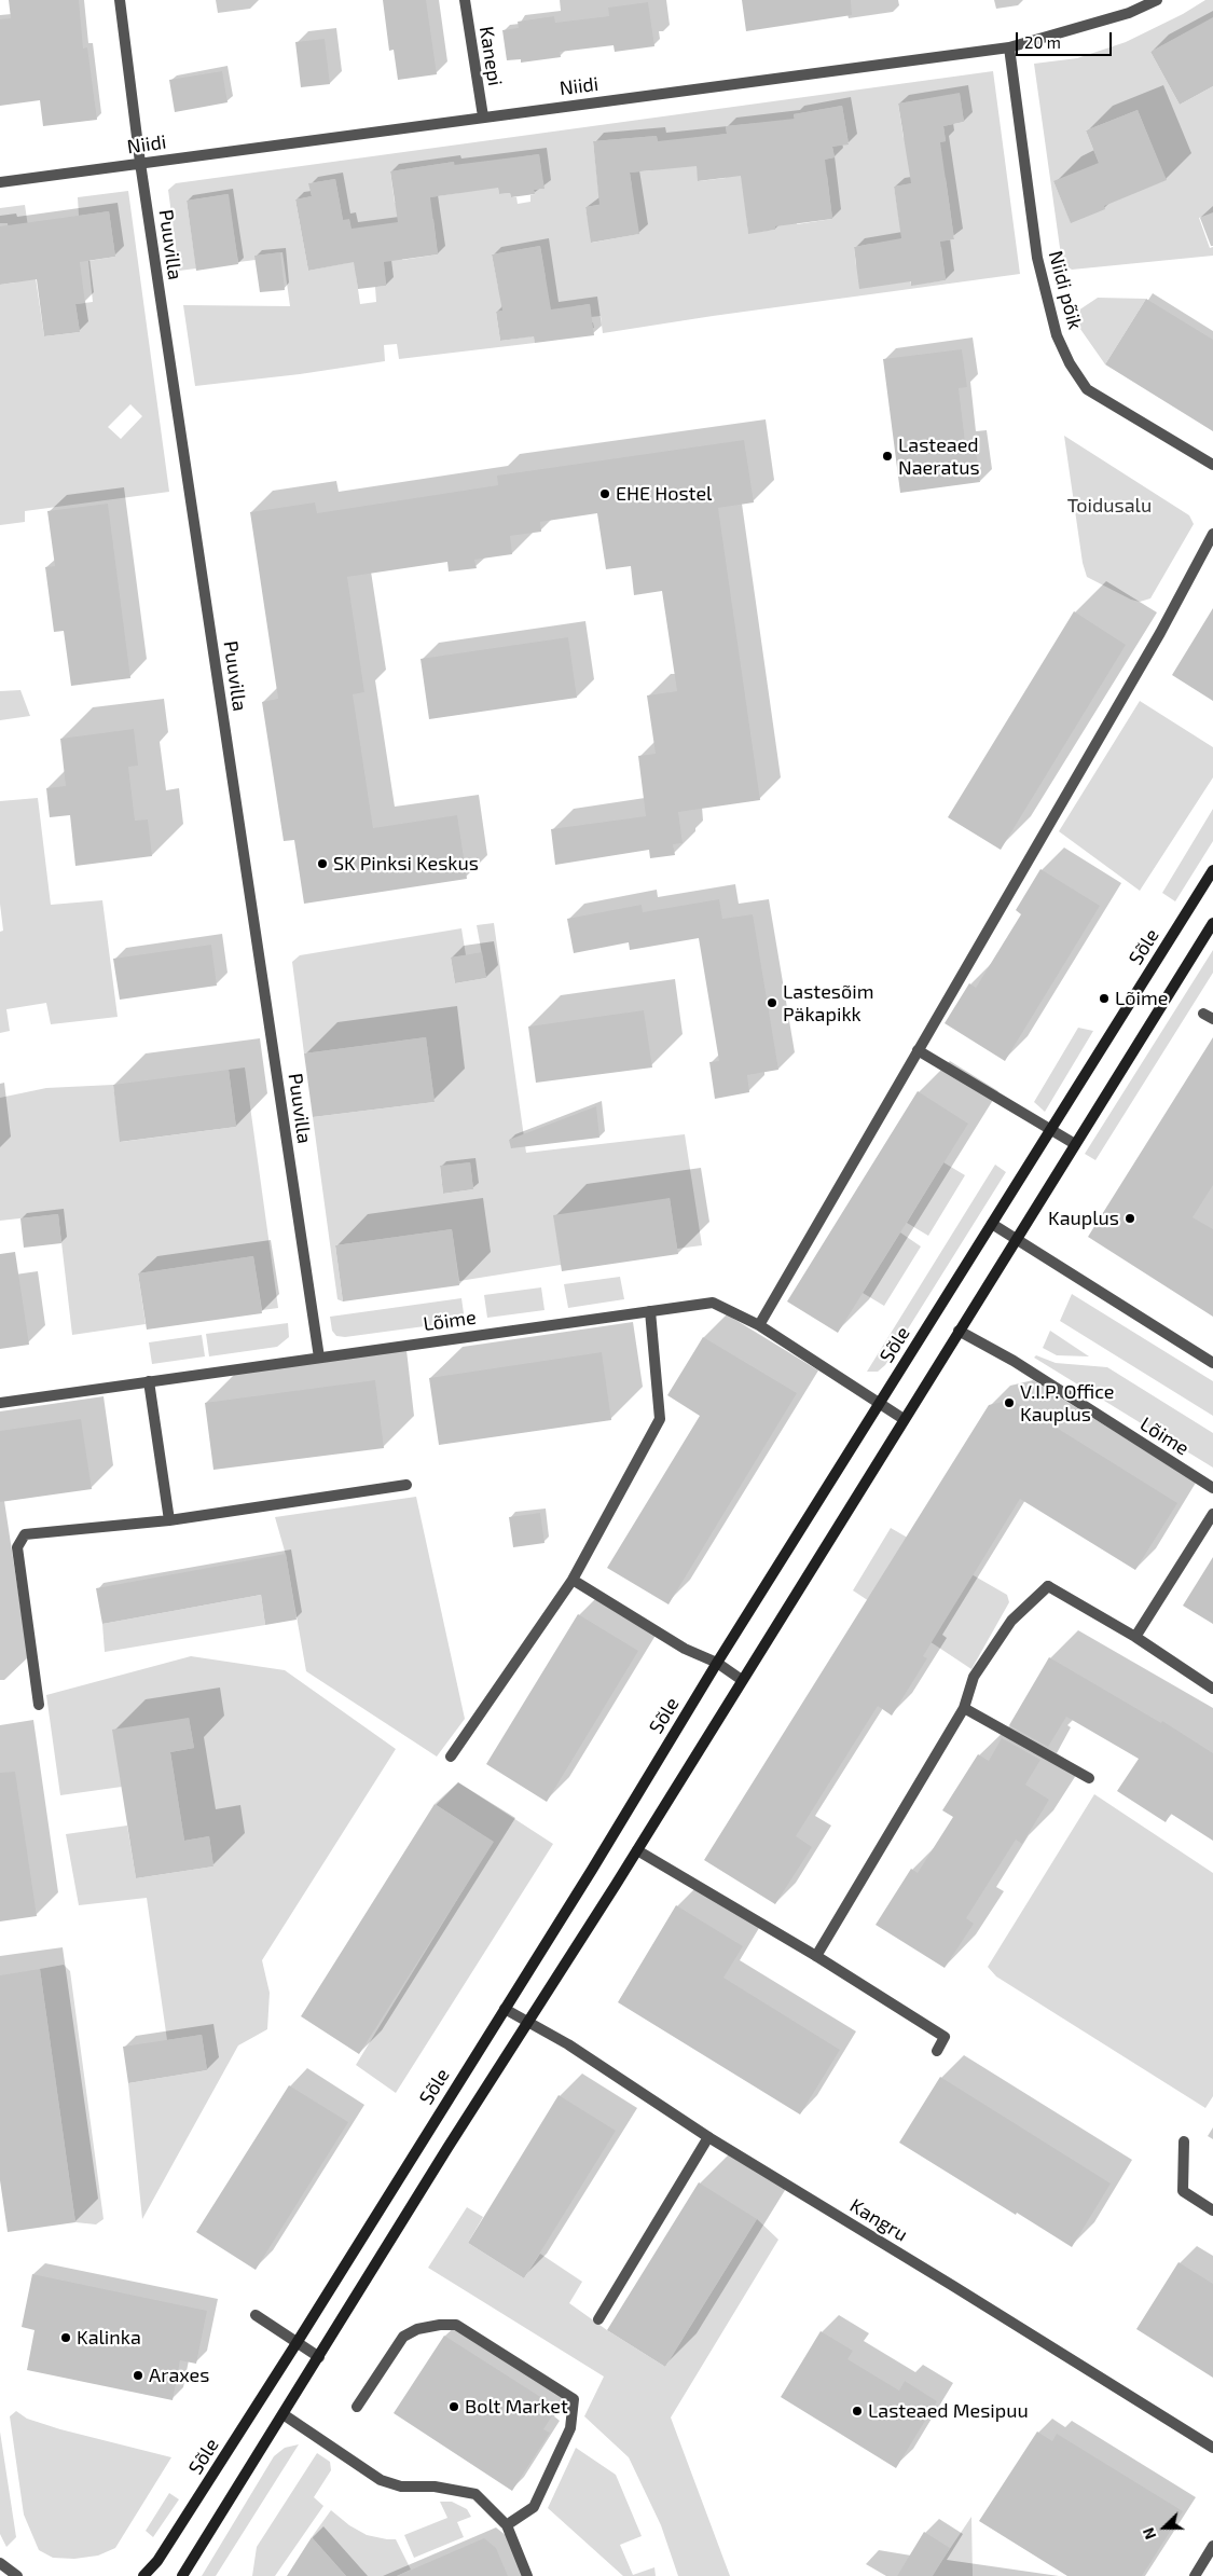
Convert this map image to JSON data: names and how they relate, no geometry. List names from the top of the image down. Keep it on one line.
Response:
{"streets":{"main road":["Sõle"],"street":["Kanepi","Niidi","Puuvilla","Niidi põik","Lõime","Kangru"]},"crossings":[["Kanepi","Niidi"],["Niidi","Puuvilla"],["Niidi","Niidi põik"],["Puuvilla","Lõime"],["Sõle","Lõime"],["Sõle","Kangru"]],"parks":["Toidusalu"],"places":["Lasteaed Naeratus","EHE Hostel","SK Pinksi Keskus","Lõime","Lastesõim Päkapikk","Kauplus","V.I.P. Office Kauplus","Kalinka","Araxes","Bolt Market","Lasteaed Mesipuu"],"scale_bar":"20 m","north":"left"}
